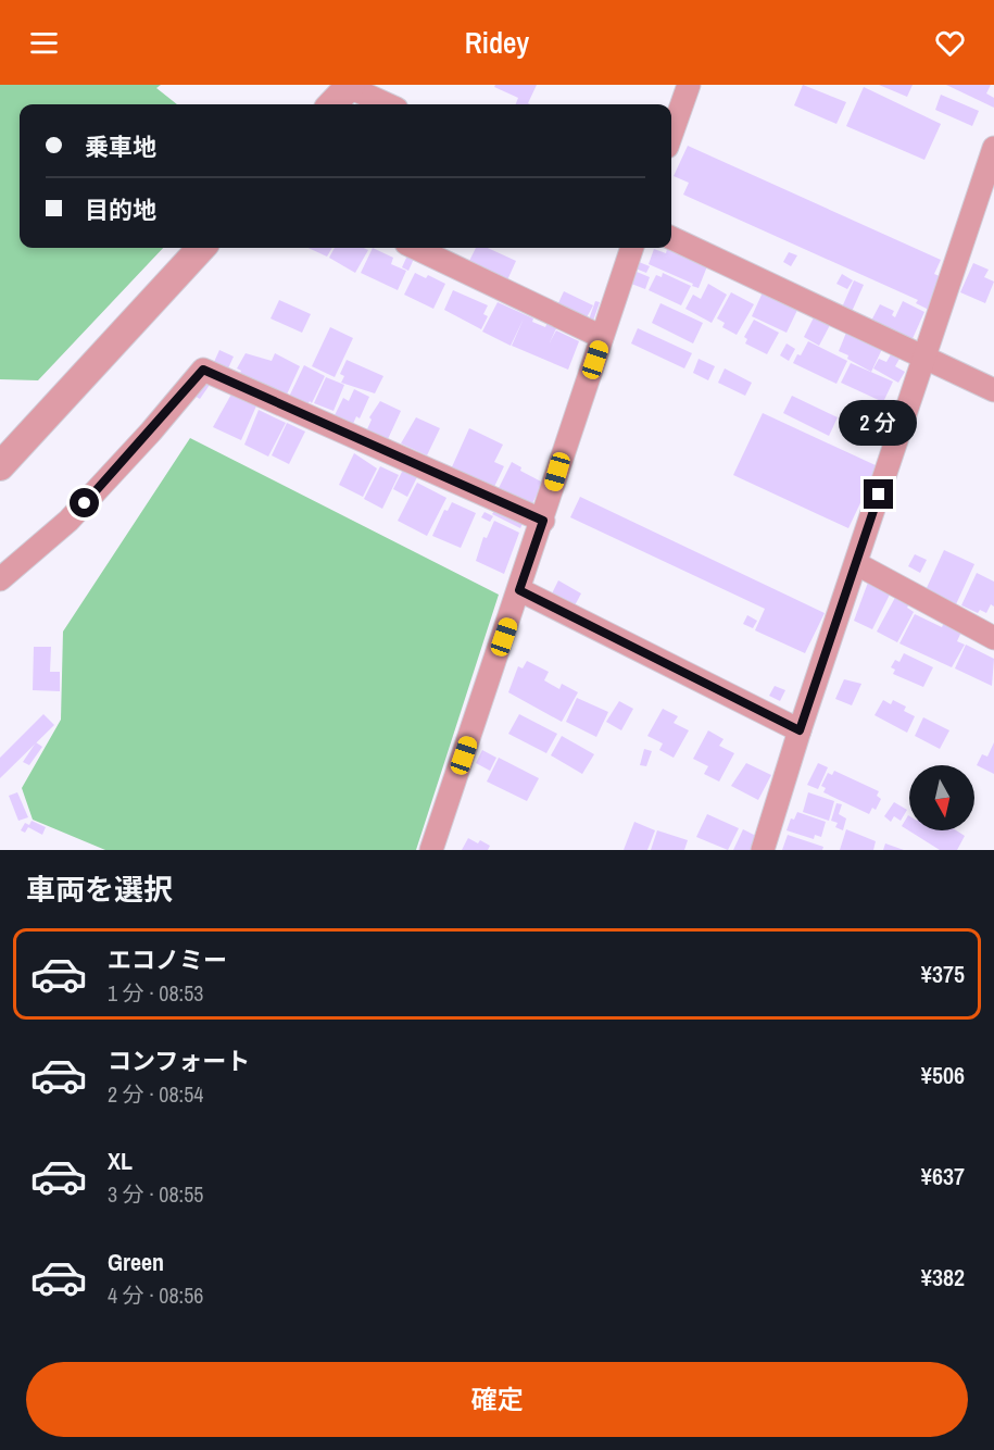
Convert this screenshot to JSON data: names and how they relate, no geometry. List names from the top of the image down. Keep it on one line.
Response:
{"north":"bottom","page":{"header":"Ridey","banner":["乗車地","目的地"],"bubble":"2 分","heading":"車両を選択","list":[{"name":"エコノミー","note":"1 分 · 08:53","value":"¥375"},{"name":"コンフォート","note":"2 分 · 08:54","value":"¥506"},{"name":"XL","note":"3 分 · 08:55","value":"¥637"},{"name":"Green","note":"4 分 · 08:56","value":"¥382"}],"buttons":"確定"}}
